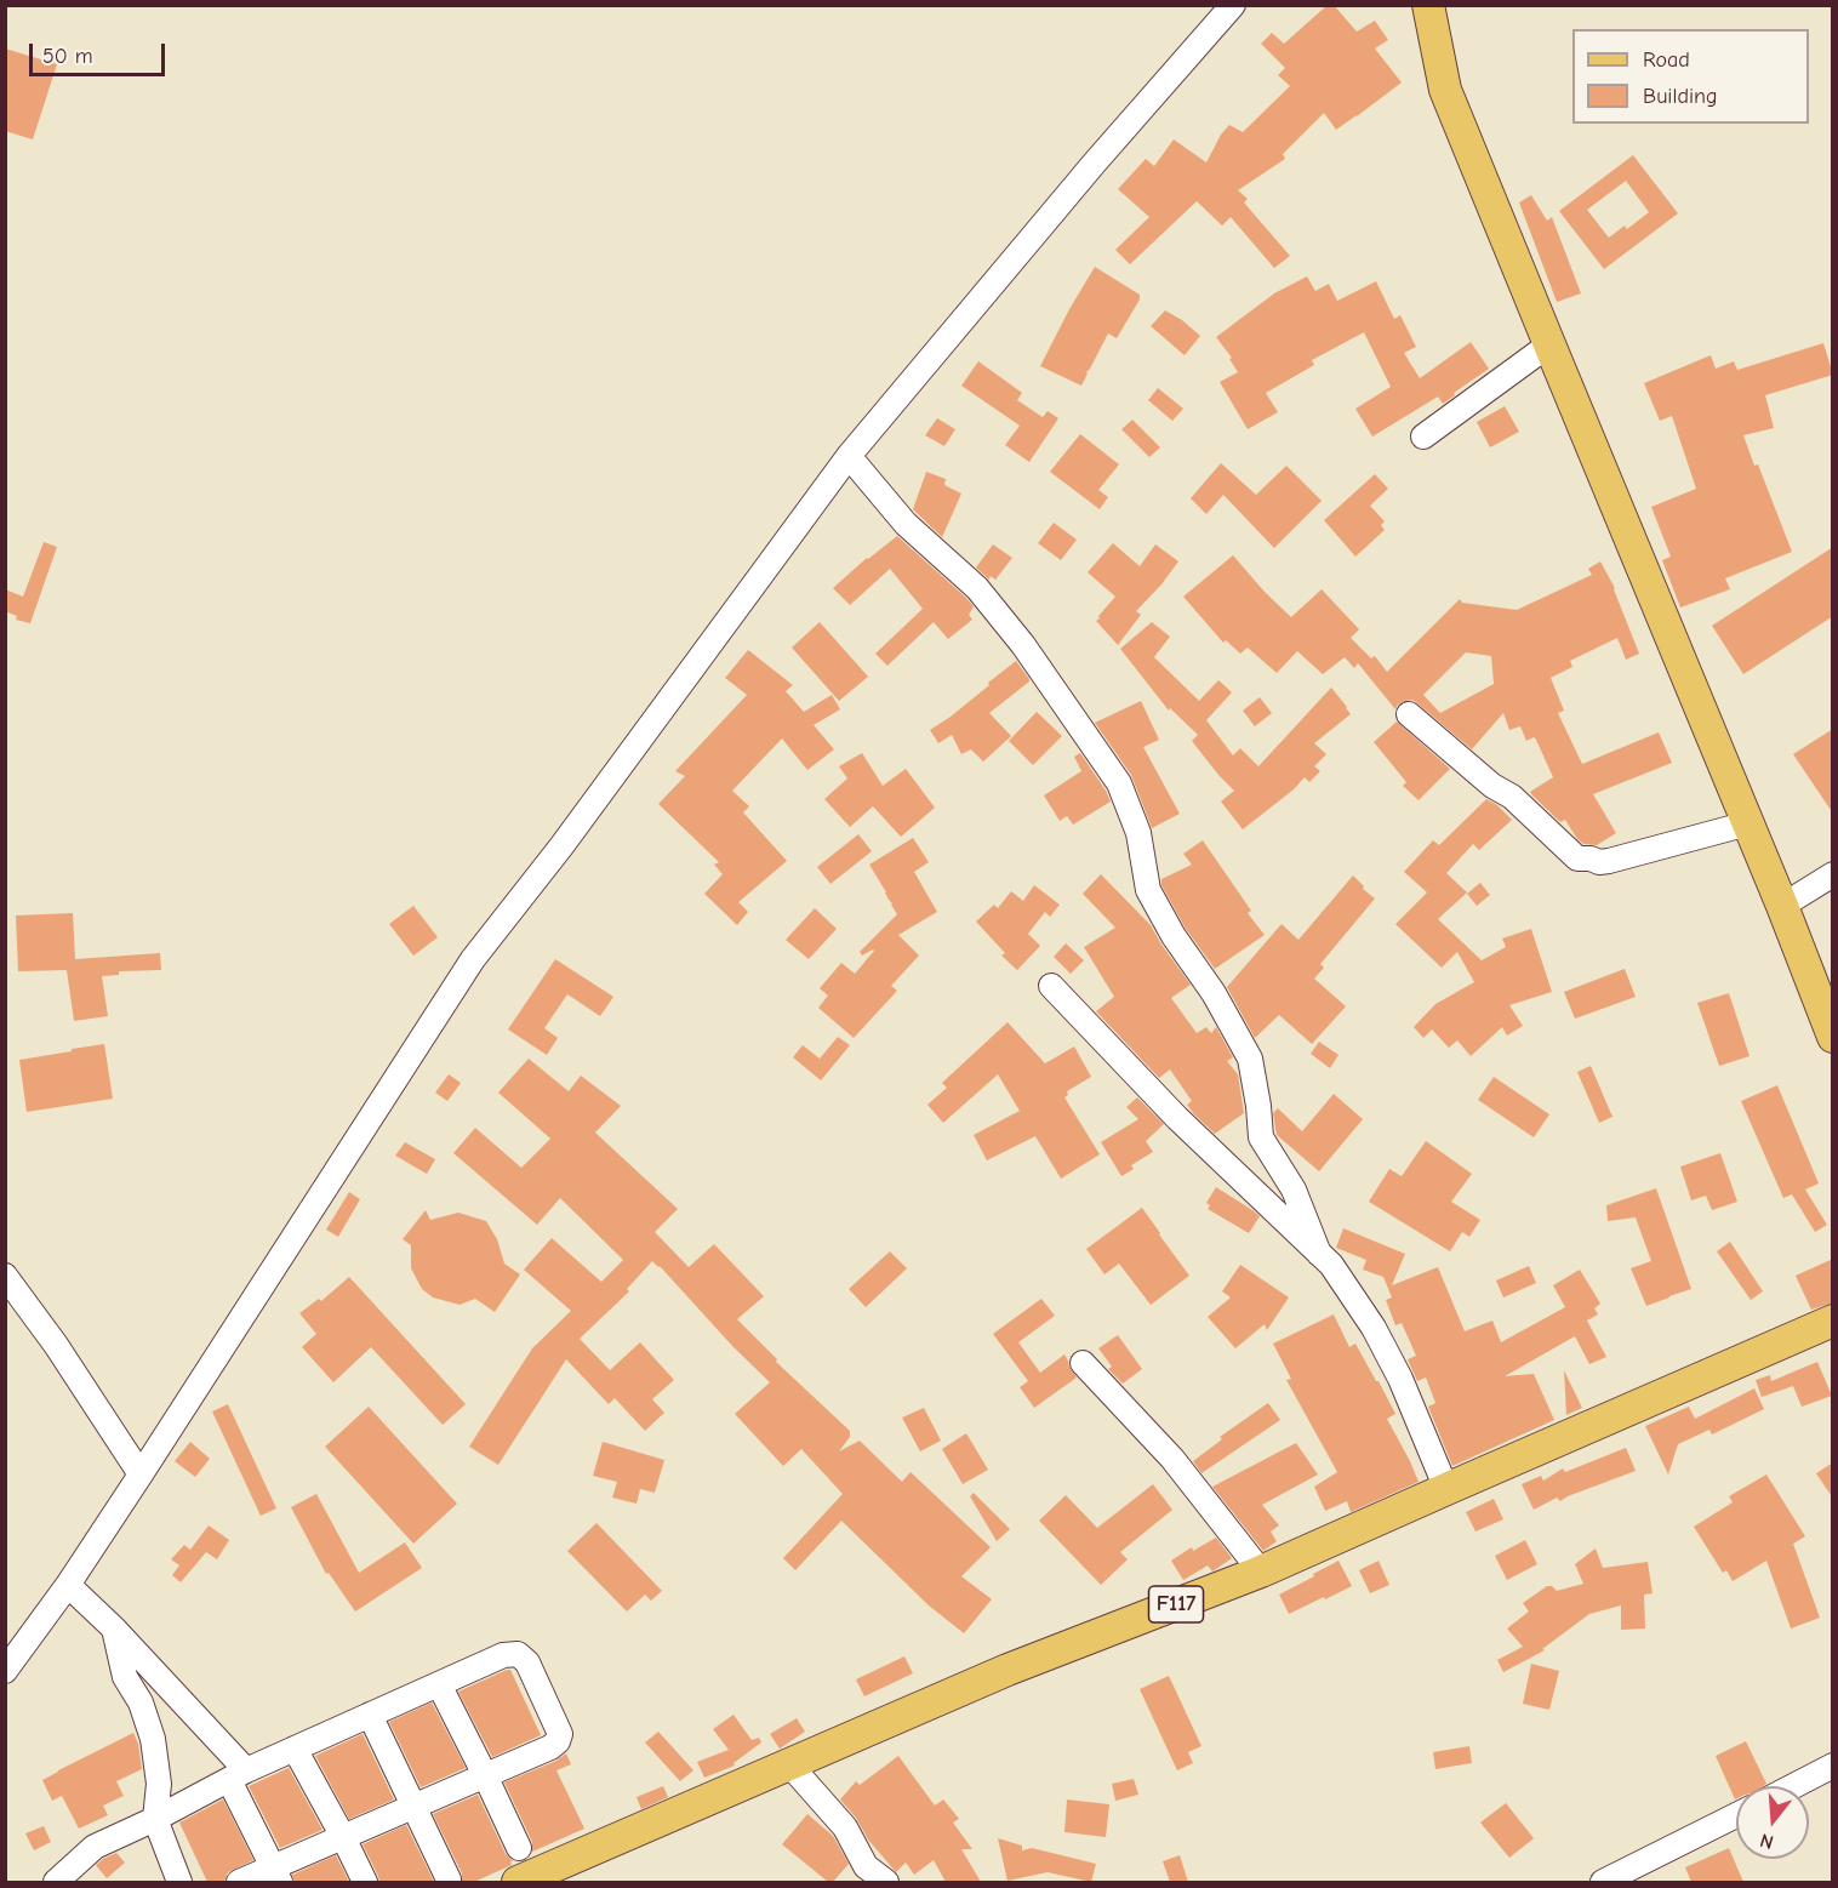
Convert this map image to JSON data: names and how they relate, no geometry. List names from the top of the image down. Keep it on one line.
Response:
{"streets":{"main road":["F117"]},"legend":["Road","Building"],"scale_bar":"50 m","north":"bottom"}
